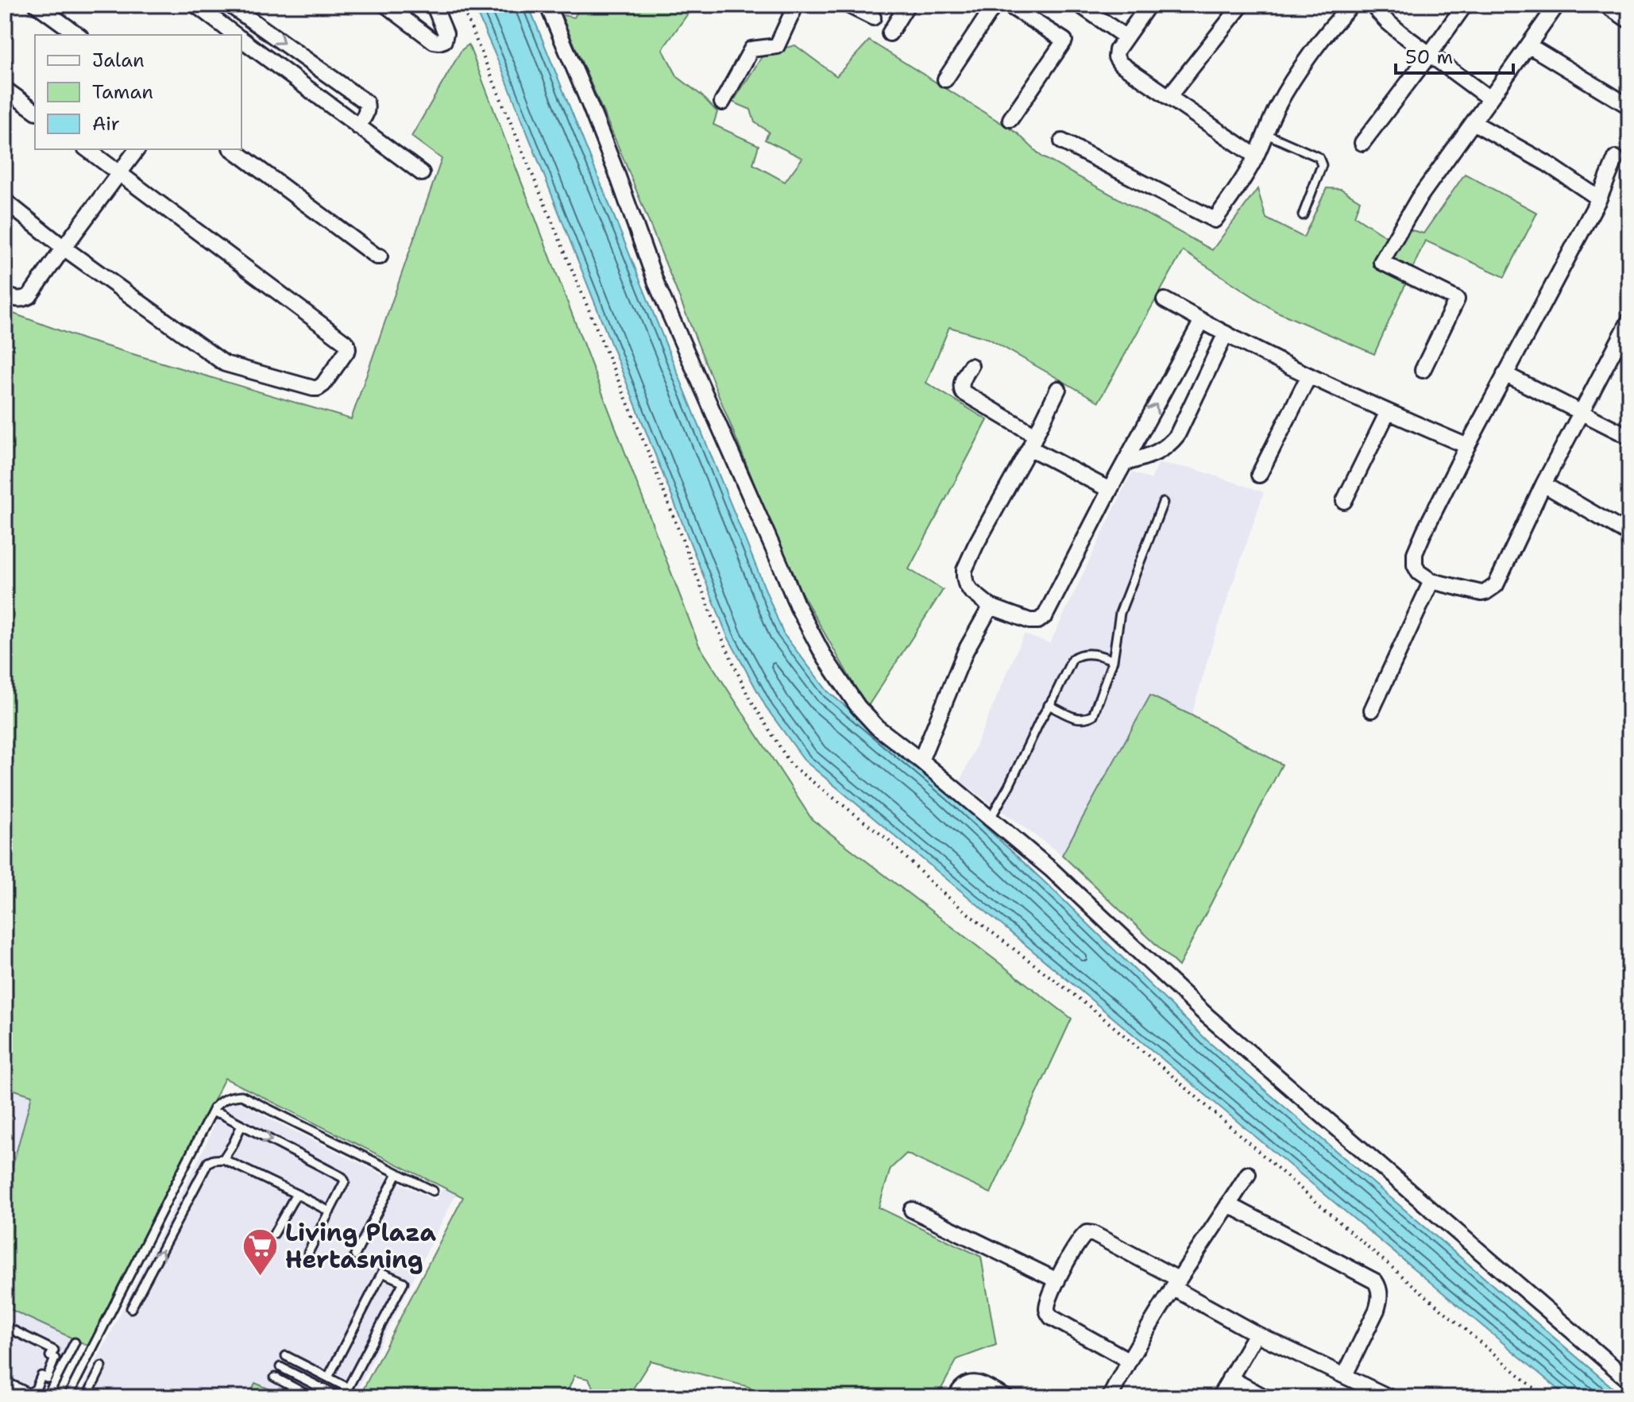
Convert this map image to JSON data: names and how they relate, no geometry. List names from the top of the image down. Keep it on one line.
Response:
{"places":{"supermarket":["Living Plaza Hertasning"]},"legend":["Jalan","Taman","Air"],"scale_bar":"50 m"}
